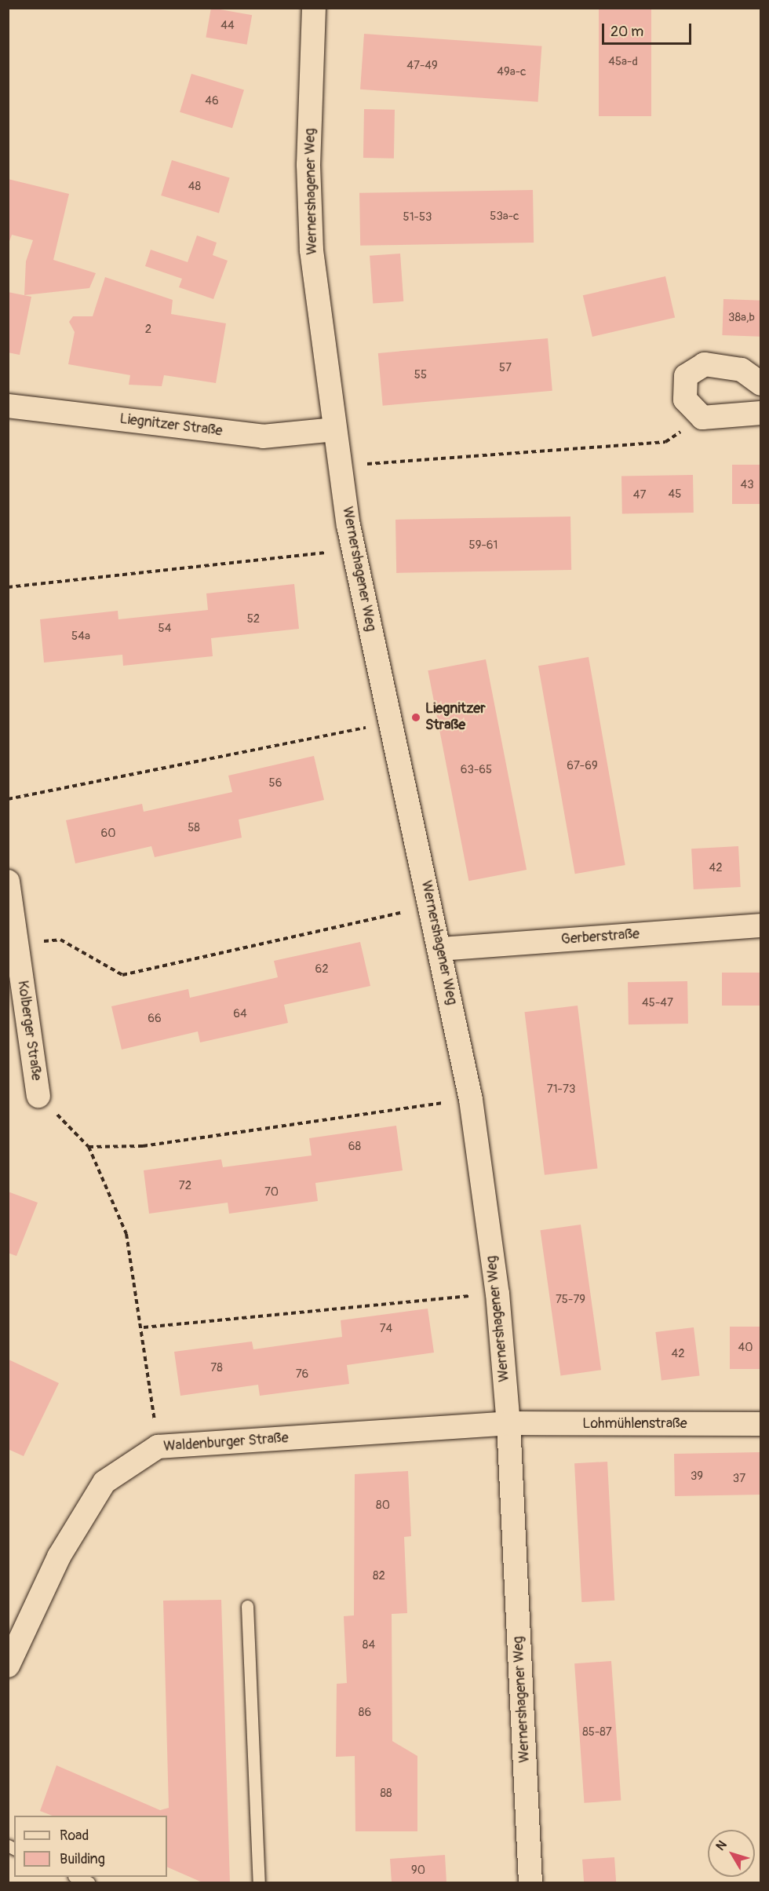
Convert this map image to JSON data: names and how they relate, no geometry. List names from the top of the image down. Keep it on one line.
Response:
{"streets":{"street":["Wernershagener Weg","Liegnitzer Straße","Gerberstraße","Kolberger Straße","Lohmühlenstraße","Waldenburger Straße"]},"crossings":[["Wernershagener Weg","Liegnitzer Straße"],["Wernershagener Weg","Gerberstraße"],["Wernershagener Weg","Lohmühlenstraße"],["Wernershagener Weg","Waldenburger Straße"],["Lohmühlenstraße","Waldenburger Straße"]],"places":["Liegnitzer Straße"],"house_numbers":["44","45a-d","47-49","49a-c","46","48","53a-c","51-53","38a,b","2","57","55","43","45","47","59-61","52","54","54a","67-69","63-65","56","58","60","42","62","45-47","64","66","71-73","68","72","70","75-79","74","40","42","78","76","39","37","80","82","84","86","85-87","88","90"],"legend":["Road","Building"],"scale_bar":"20 m","north":"top left"}
